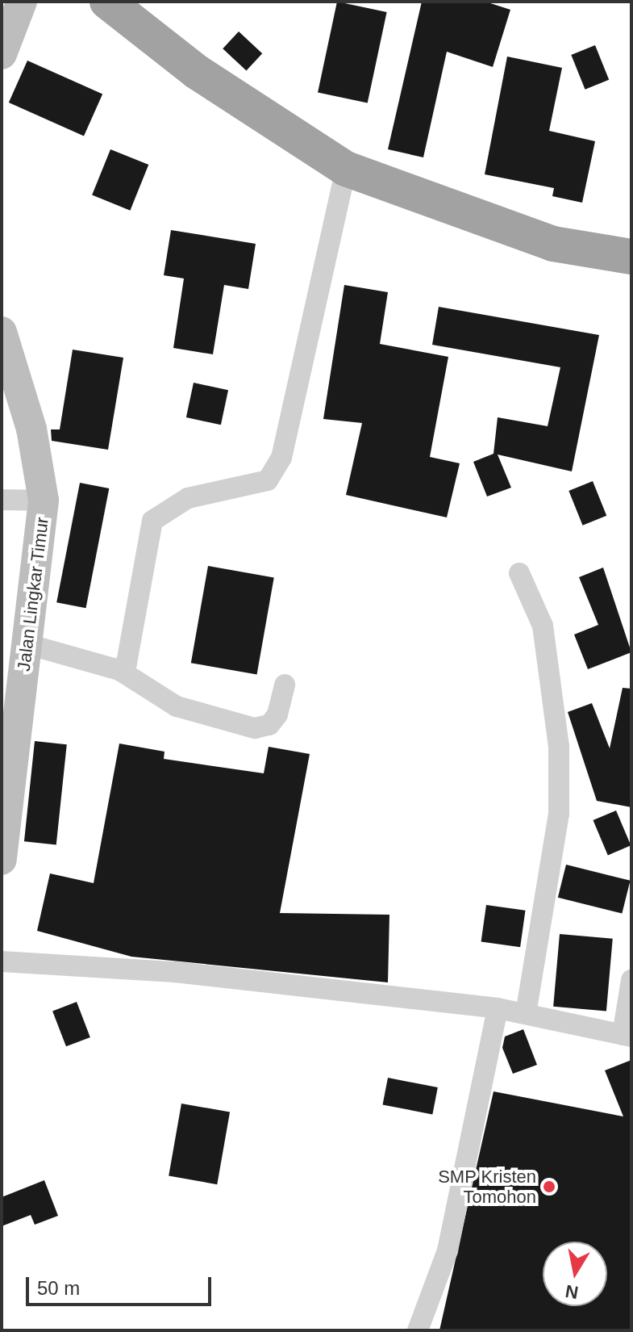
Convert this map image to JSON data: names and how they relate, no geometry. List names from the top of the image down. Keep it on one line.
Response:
{"streets":{"main road":["Jalan Lingkar Timur"]},"places":["SMP Kristen Tomohon"],"scale_bar":"50 m","north":"bottom"}
